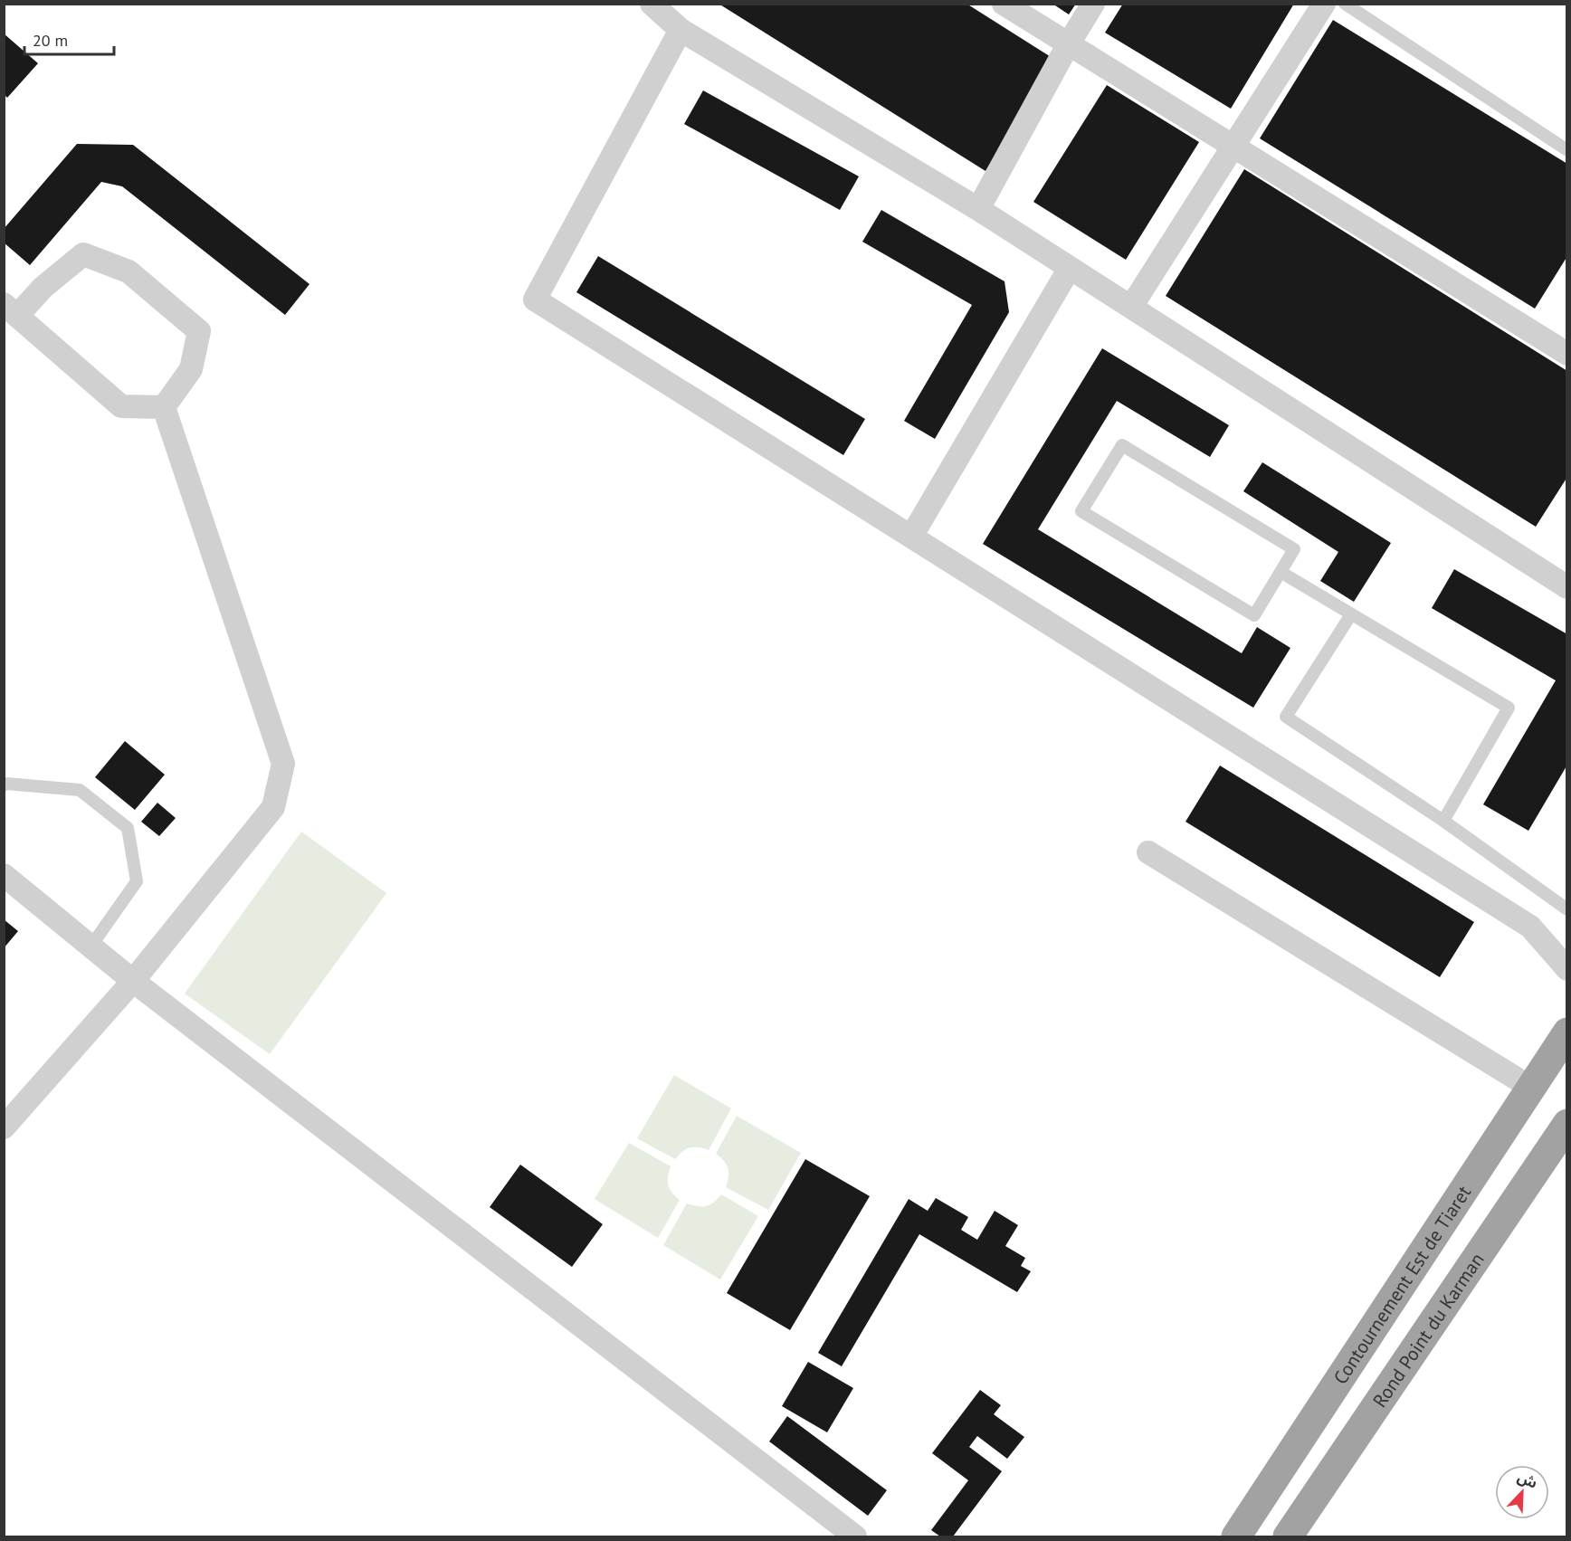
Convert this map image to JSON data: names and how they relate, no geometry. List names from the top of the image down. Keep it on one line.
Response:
{"streets":{"highway":["Contournement Est de Tiaret","Rond Point du Karman"]},"scale_bar":"20 m","north":"top right"}
